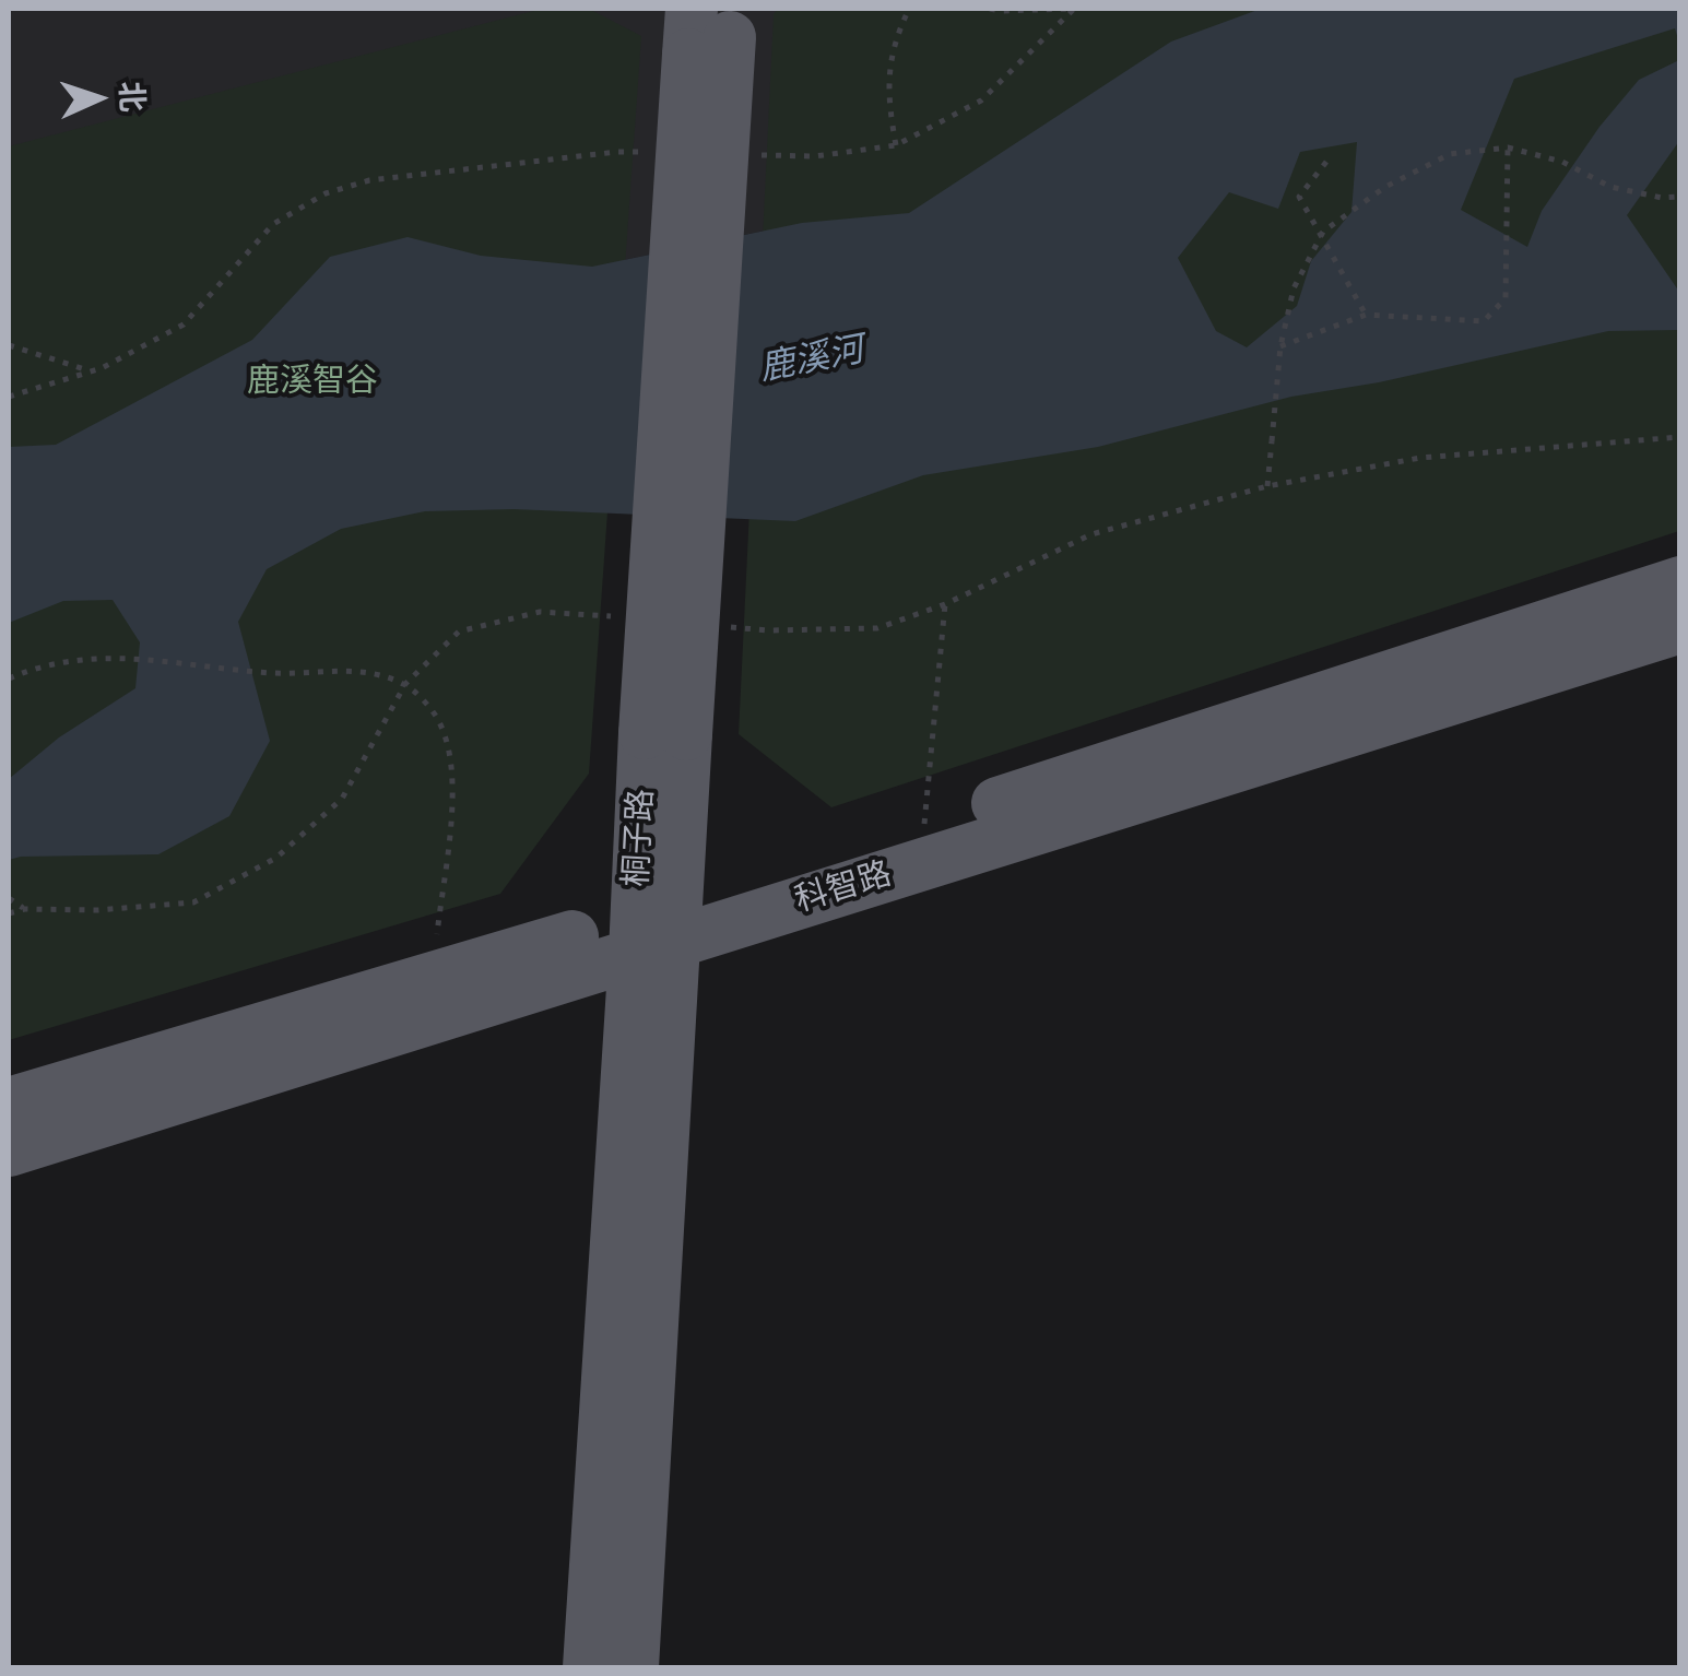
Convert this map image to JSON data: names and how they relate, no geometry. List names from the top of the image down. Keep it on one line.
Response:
{"streets":{"main road":["桐子路","科智路"]},"crossings":[["桐子路","科智路"]],"water":["鹿溪河"],"parks":["鹿溪智谷"],"north":"right"}
